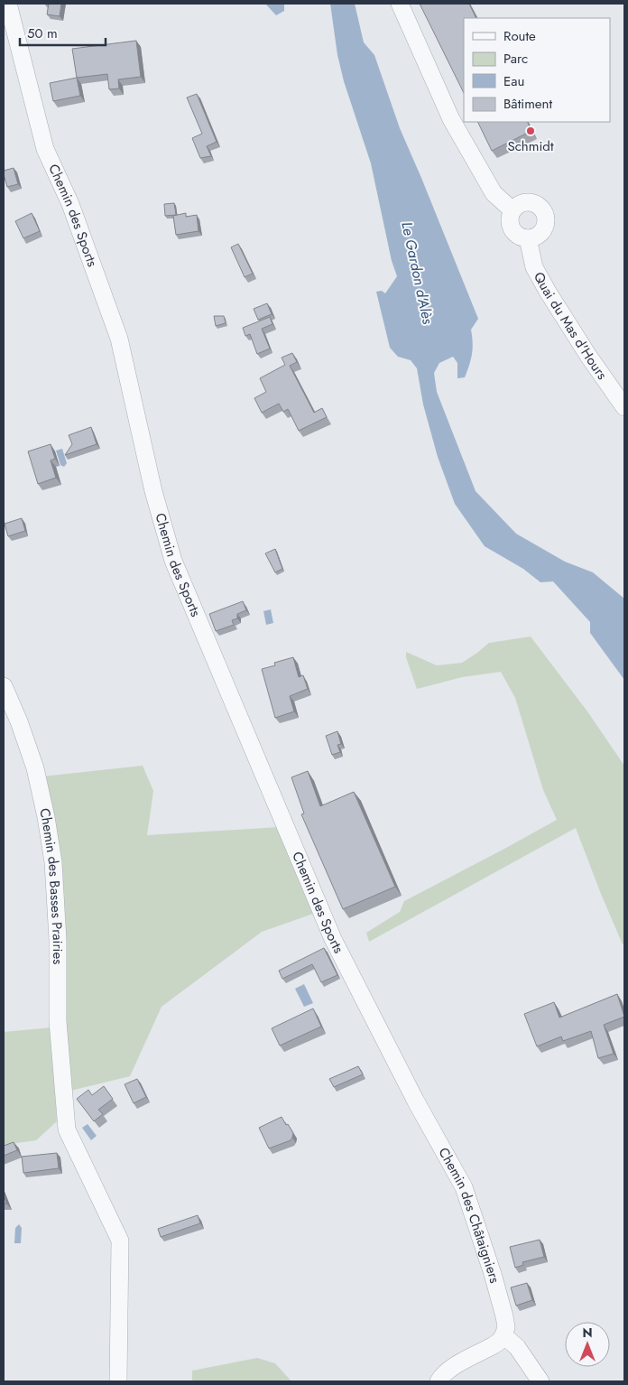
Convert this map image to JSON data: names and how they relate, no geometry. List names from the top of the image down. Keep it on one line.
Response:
{"streets":{"street":["Chemin des Sports","Quai du Mas d'Hours","Chemin des Basses Prairies","Chemin des Châtaigniers"]},"crossings":[["Chemin des Sports","Chemin des Châtaigniers"]],"water":["Le Gardon d'Alès"],"places":["Schmidt"],"legend":["Route","Parc","Eau","Bâtiment"],"scale_bar":"50 m","north":"top"}
